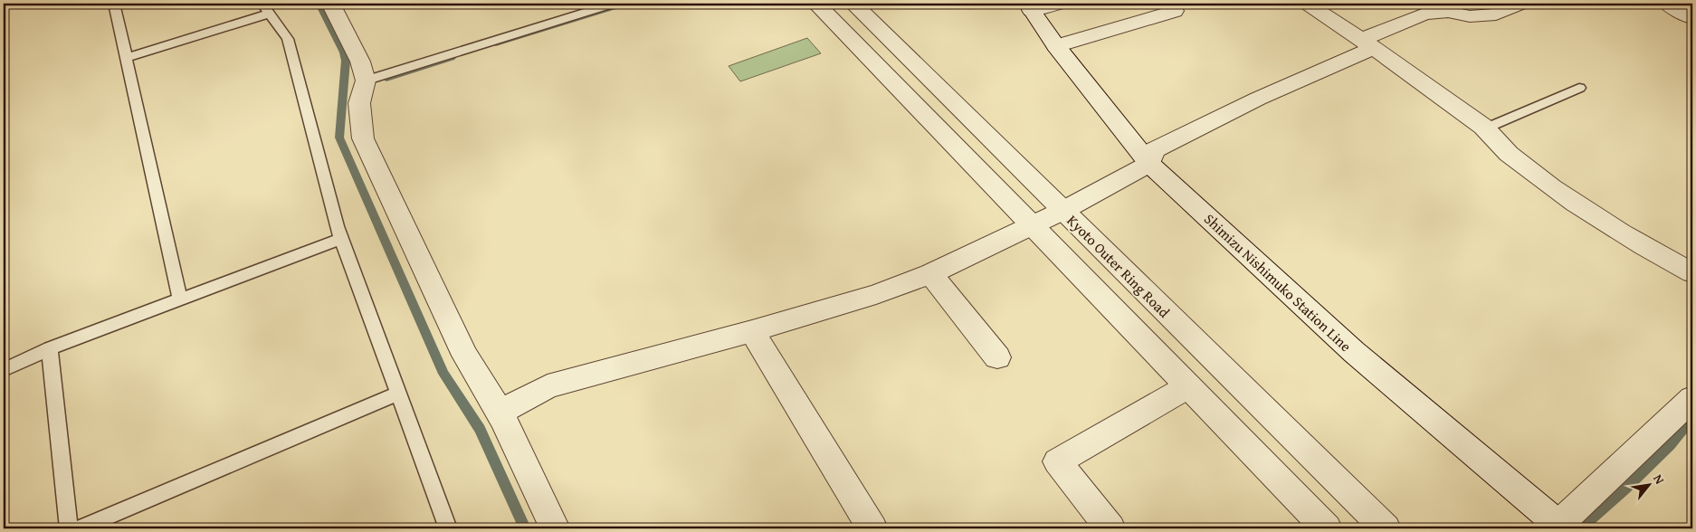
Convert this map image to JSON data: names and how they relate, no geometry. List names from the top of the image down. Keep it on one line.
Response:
{"streets":{"street":["Kyoto Outer Ring Road","Shimizu Nishimuko Station Line"]},"north":"top right"}
